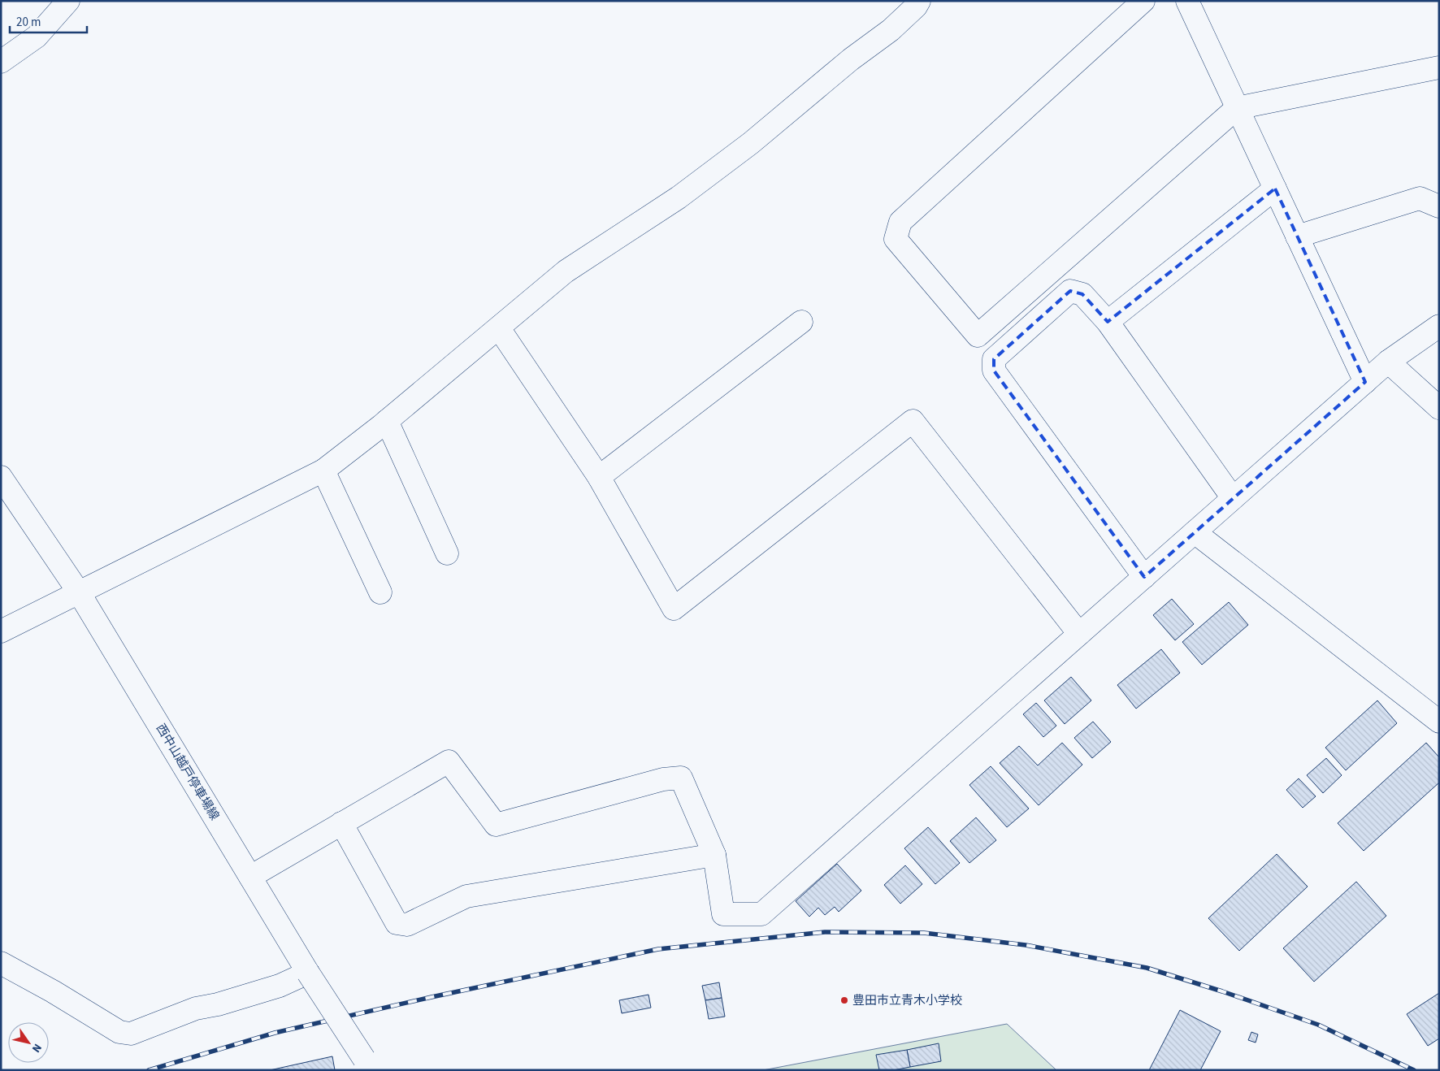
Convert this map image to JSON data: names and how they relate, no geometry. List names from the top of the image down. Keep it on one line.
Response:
{"streets":{"street":["西中山越戸停車場線"]},"places":["豊田市立青木小学校"],"scale_bar":"20 m","north":"bottom right"}
